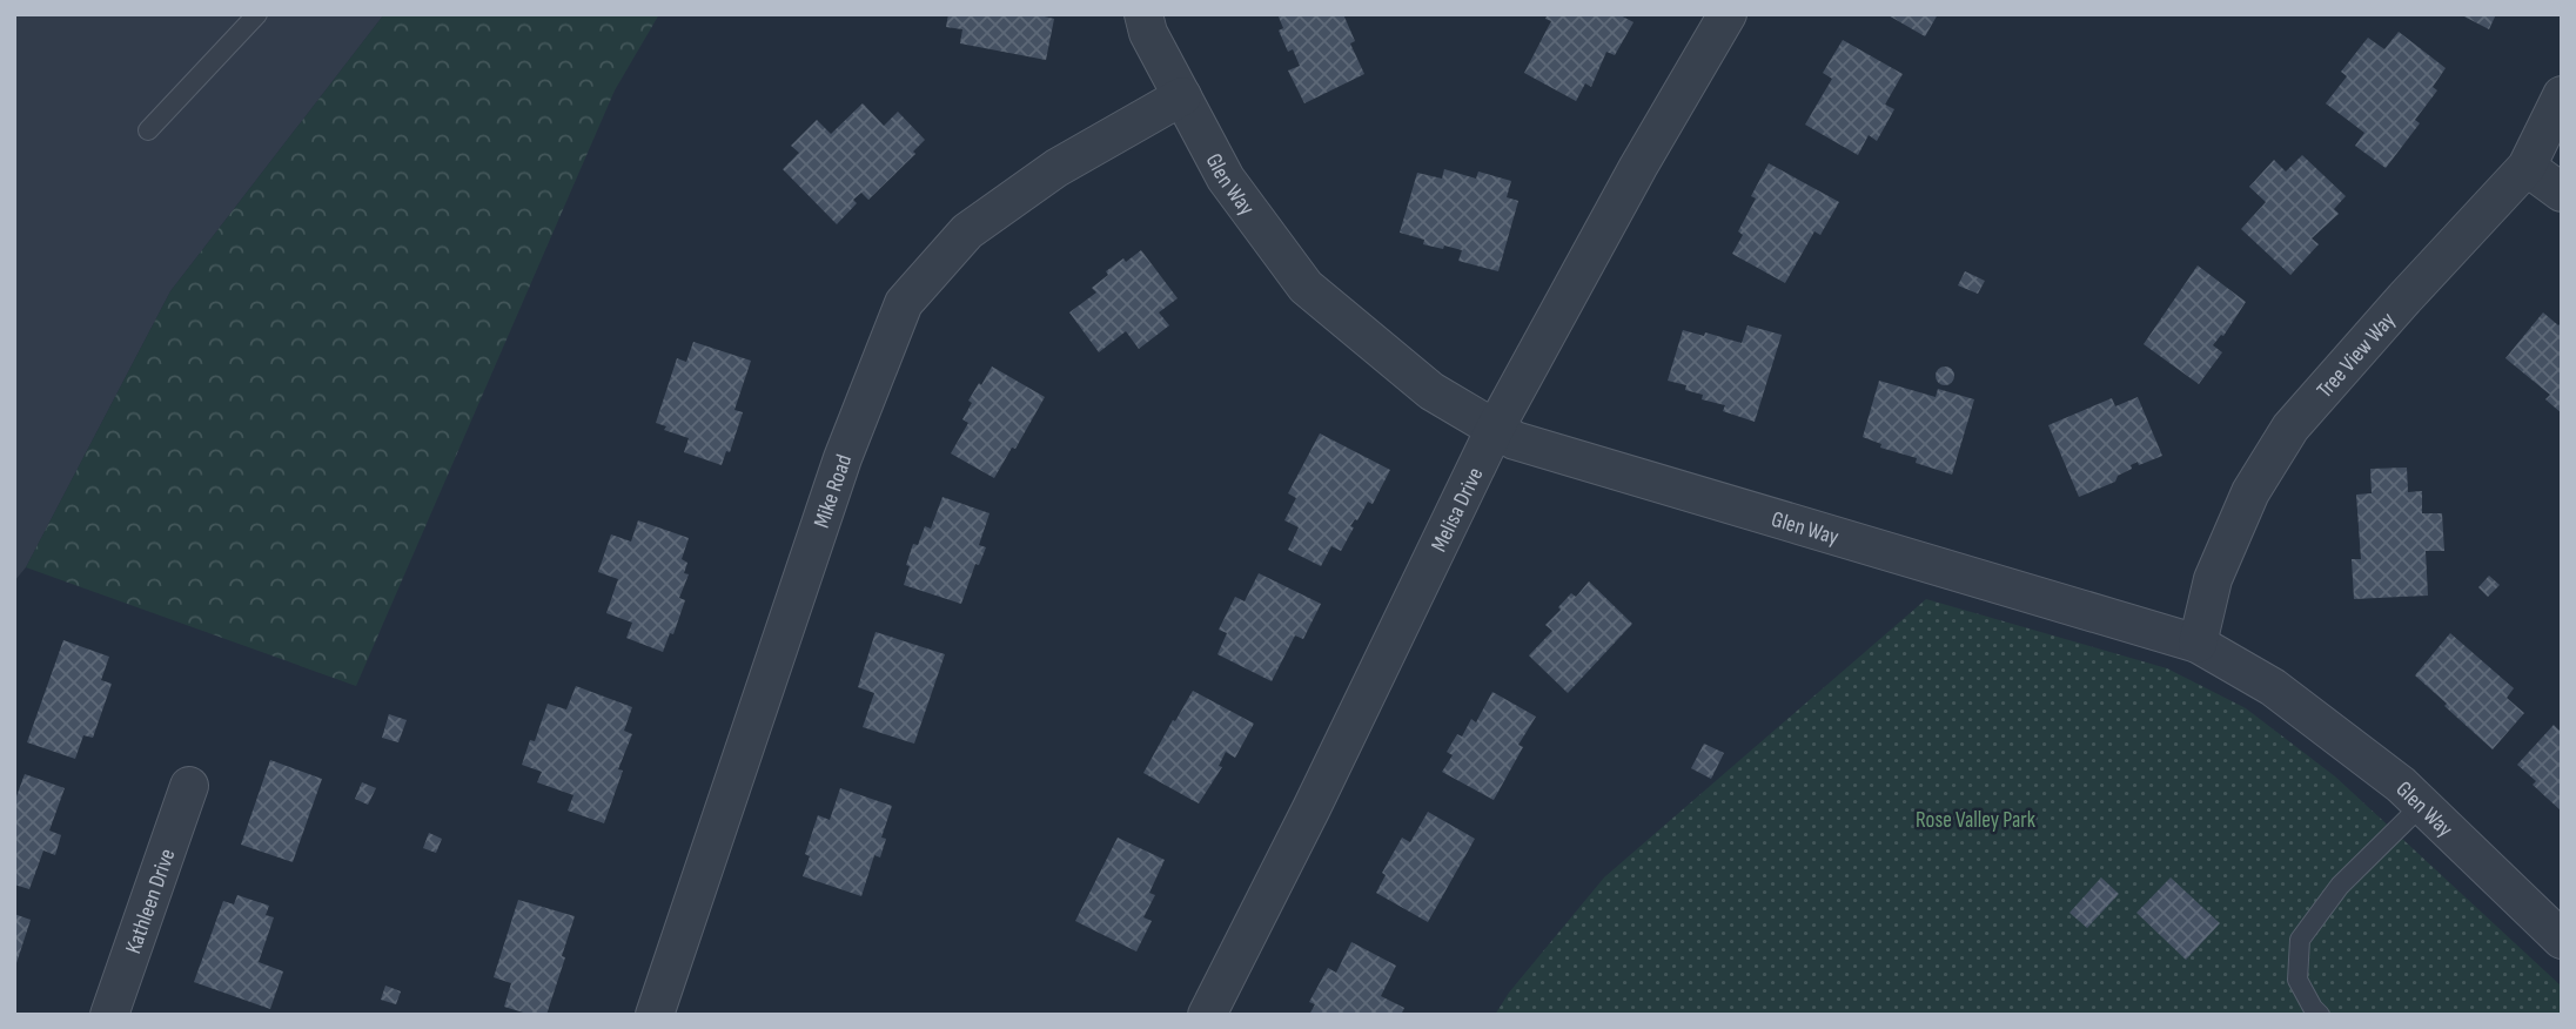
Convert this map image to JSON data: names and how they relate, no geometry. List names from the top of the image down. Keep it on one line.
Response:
{"streets":{"street":["Glen Way","Tree View Way","Mike Road","Melisa Drive","Kathleen Drive"]},"crossings":[["Glen Way","Tree View Way"],["Glen Way","Mike Road"],["Glen Way","Melisa Drive"]],"parks":["Rose Valley Park"]}
